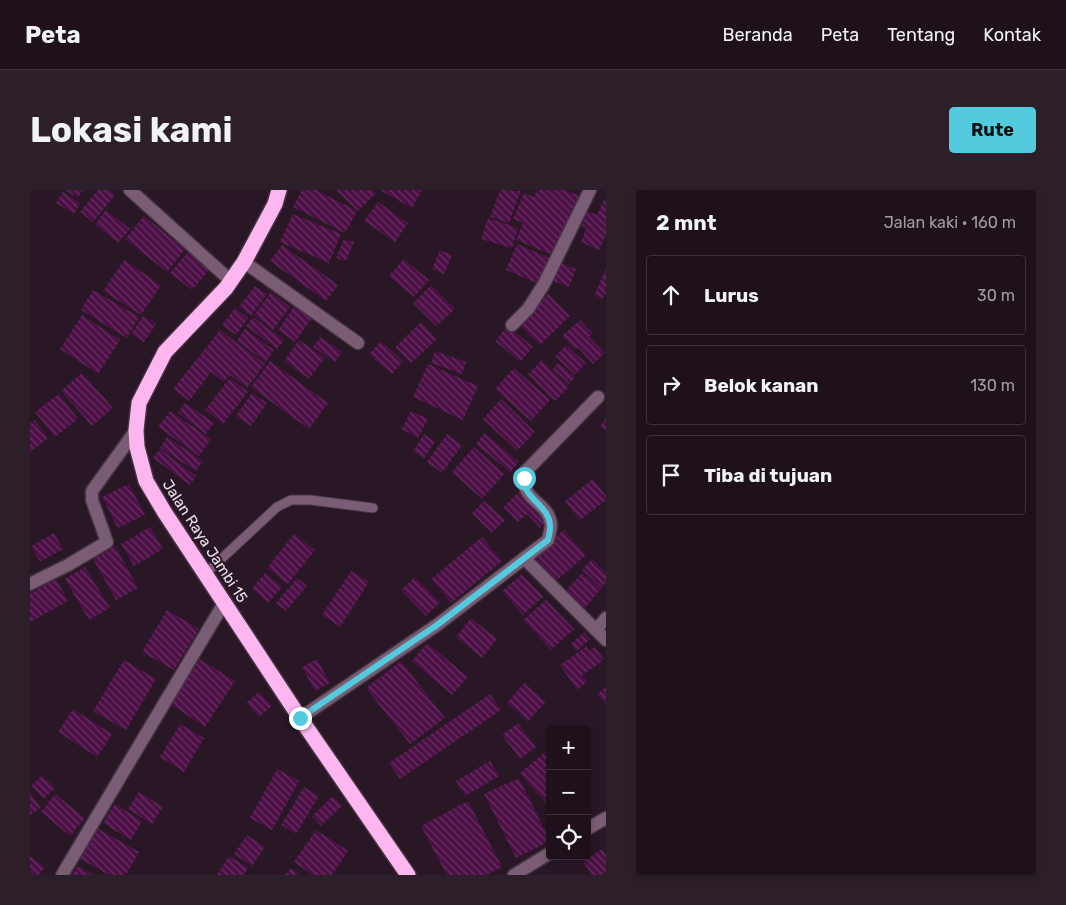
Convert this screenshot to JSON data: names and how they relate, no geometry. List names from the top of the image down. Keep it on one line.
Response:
{"streets":{"highway":["Jalan Raya Jambi 15"]},"page":{"header":"Peta","nav":["Beranda","Peta","Tentang","Kontak"],"buttons":"Rute","title":"Lokasi kami","heading":["2 mnt","Jalan kaki · 160 m"],"list":[["Lurus","30 m"],["Belok kanan","130 m"],"Tiba di tujuan"],"map_buttons":["+","−"]}}
